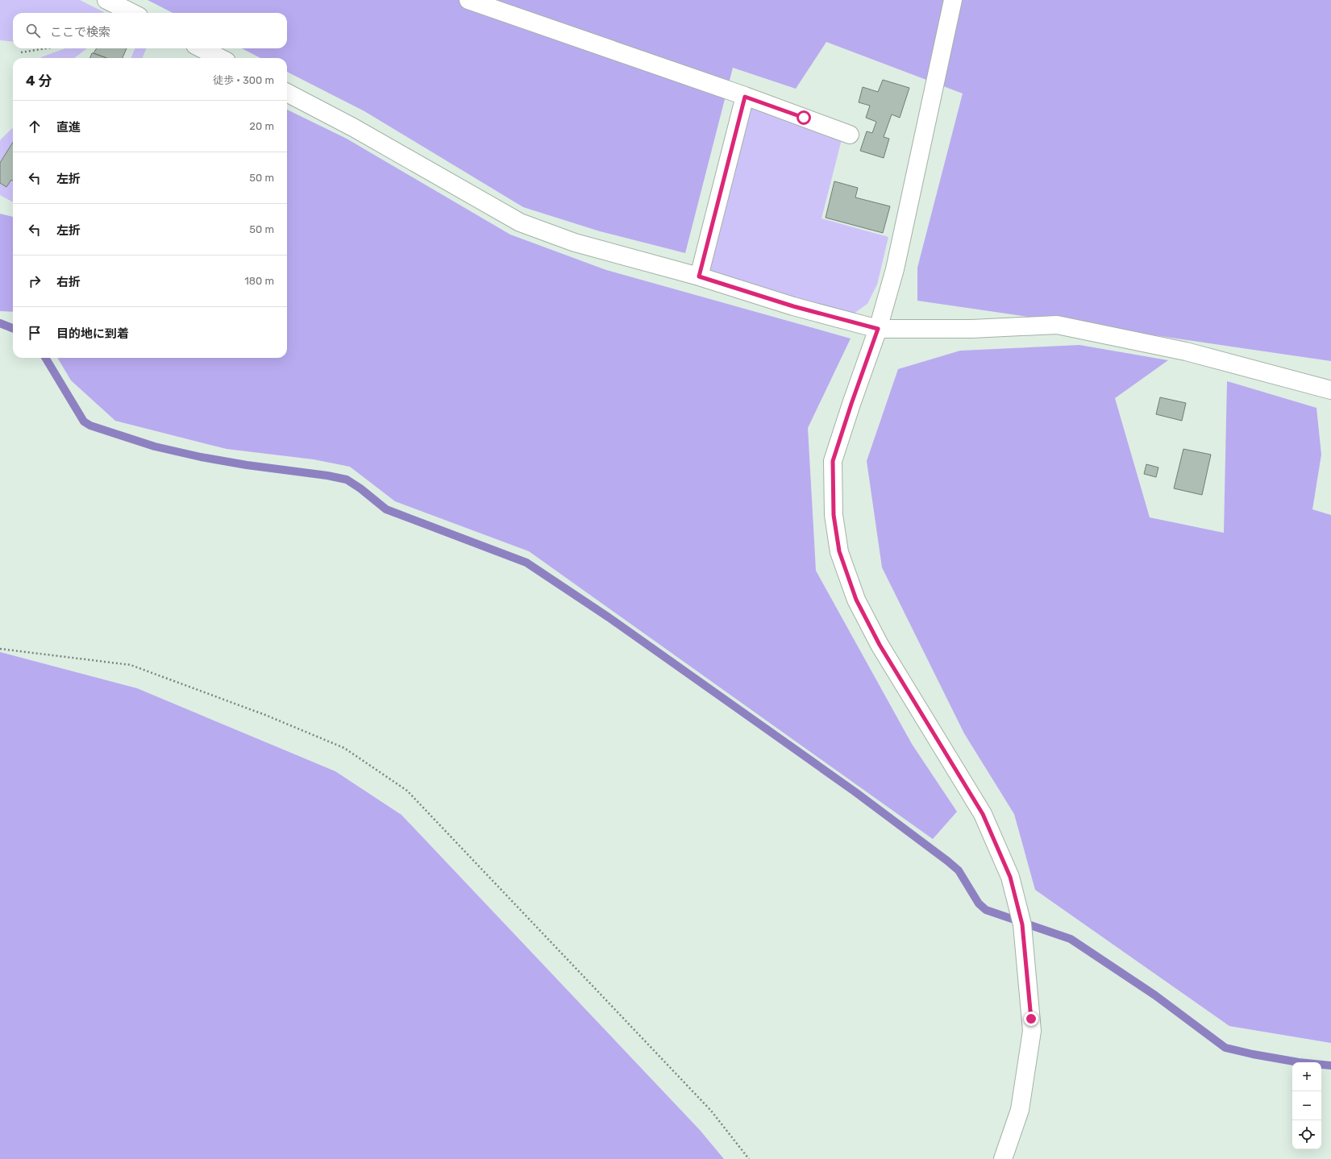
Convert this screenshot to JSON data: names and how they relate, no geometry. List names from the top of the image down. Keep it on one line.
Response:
{"page":{"search":"ここで検索","heading":["4 分","徒歩 · 300 m"],"list":[["直進","20 m"],["左折","50 m"],["左折","50 m"],["右折","180 m"],"目的地に到着"],"map_buttons":["+","−"]}}
